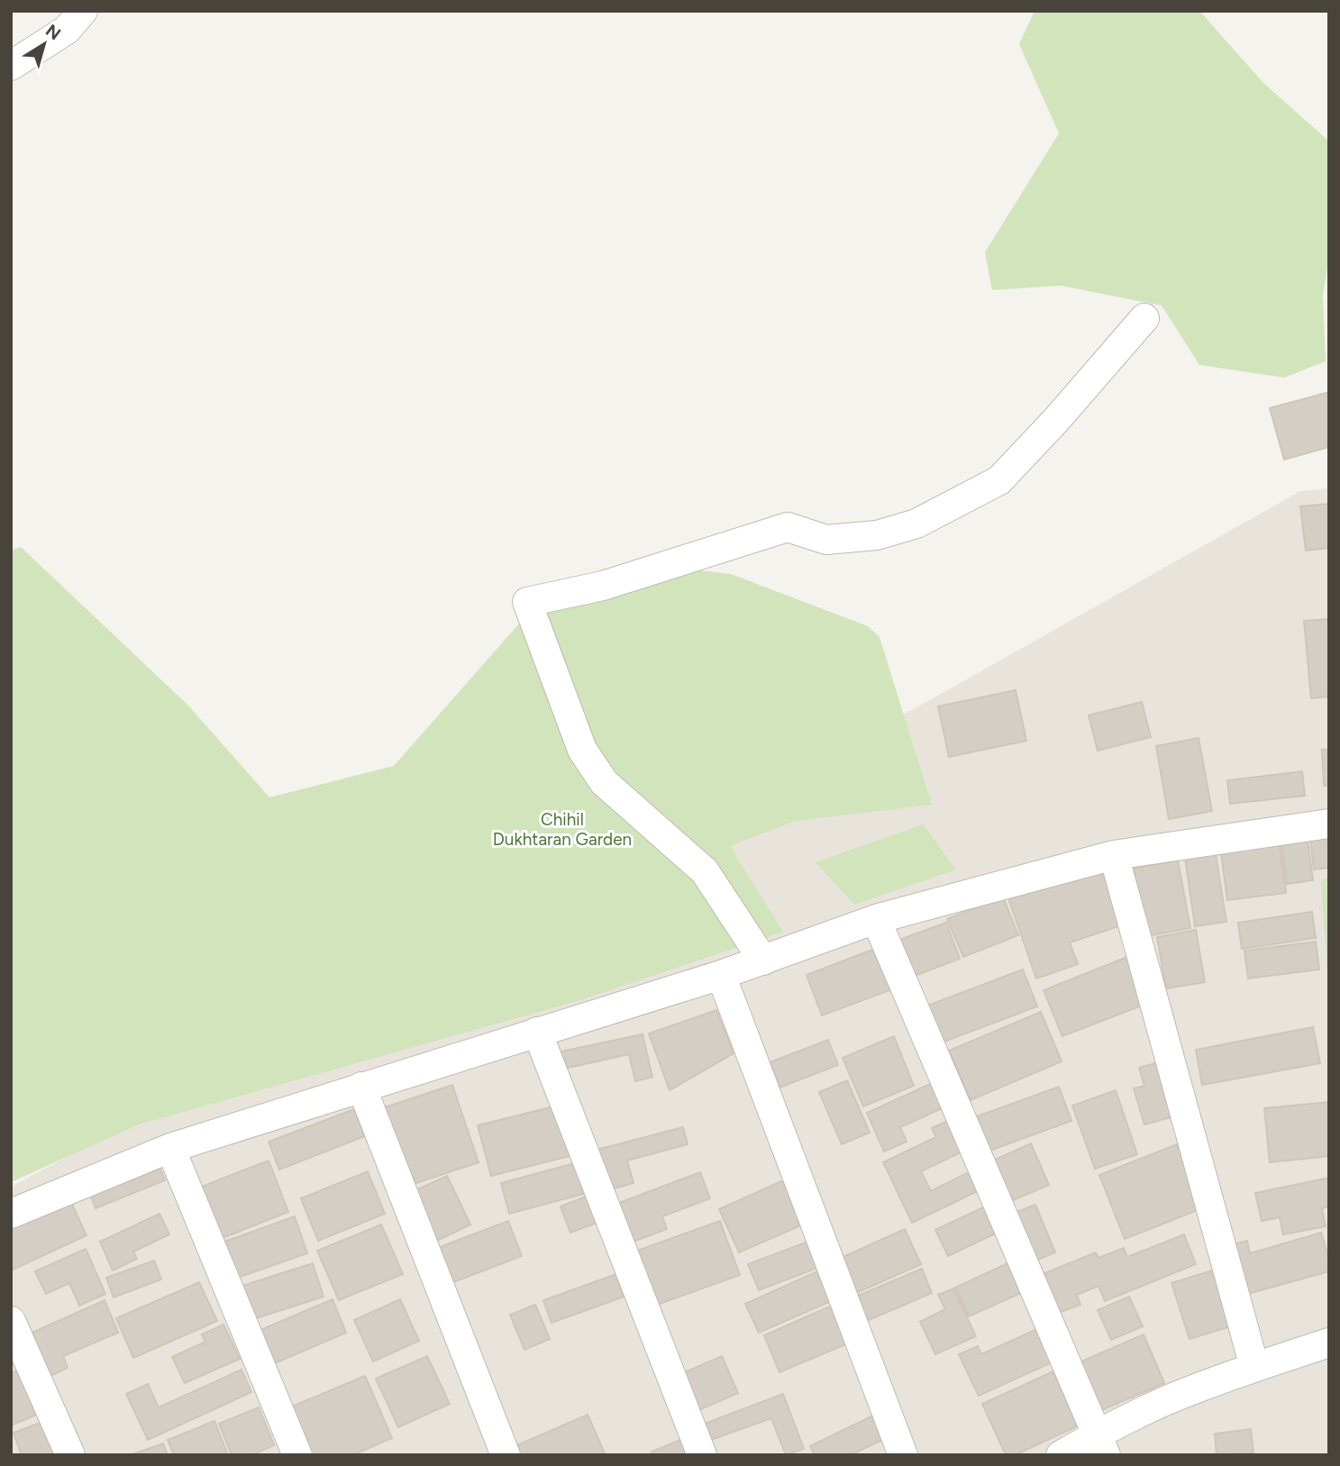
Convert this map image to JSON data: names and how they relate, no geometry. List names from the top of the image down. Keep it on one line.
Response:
{"parks":["Chihil Dukhtaran Garden"],"north":"top right"}
